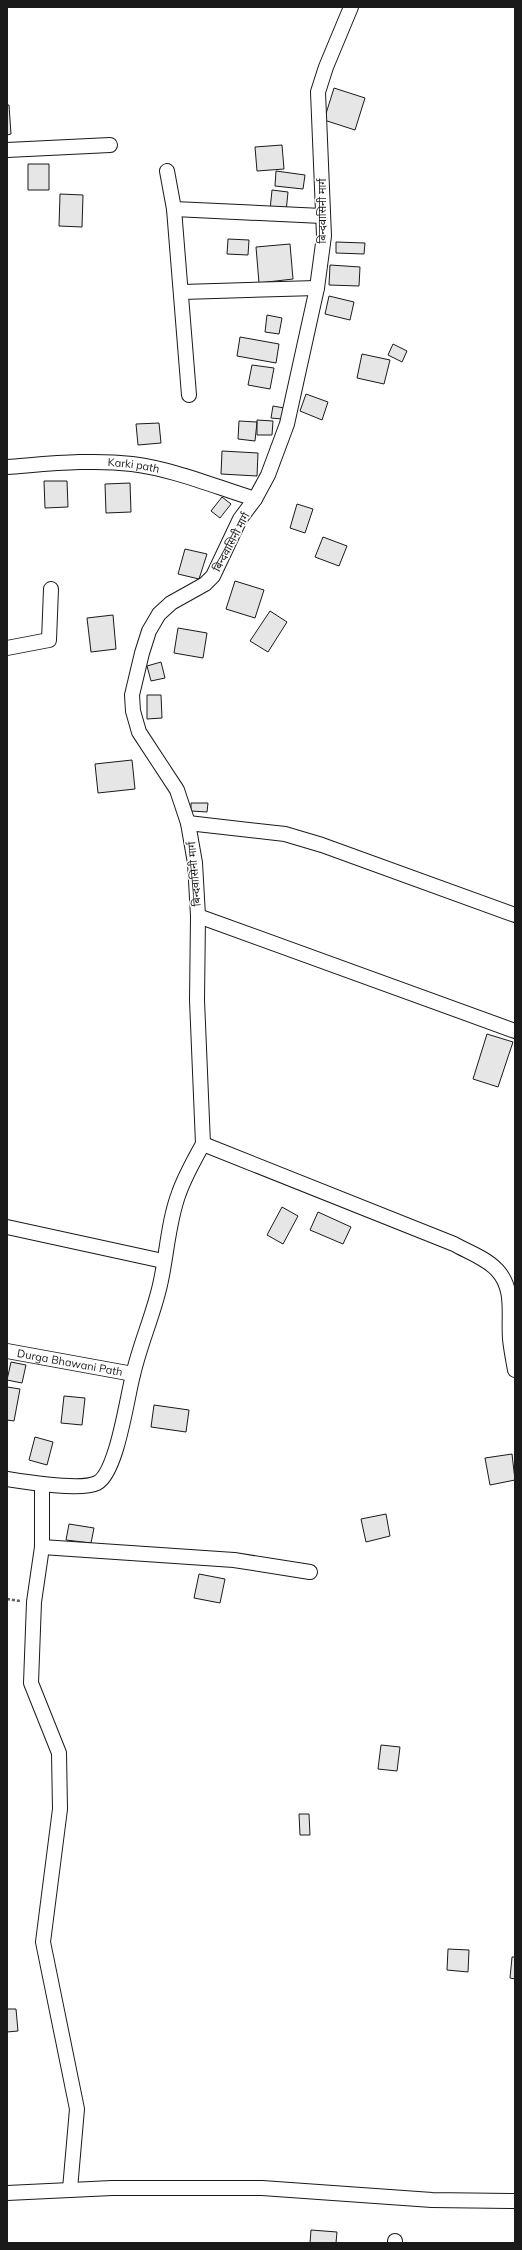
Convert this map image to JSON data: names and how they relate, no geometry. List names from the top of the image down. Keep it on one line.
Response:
{"streets":{"street":["बिन्दवासिनी मार्ग","Karki path","Durga Bhawani Path"]},"crossings":[["बिन्दवासिनी मार्ग","Karki path"]]}
